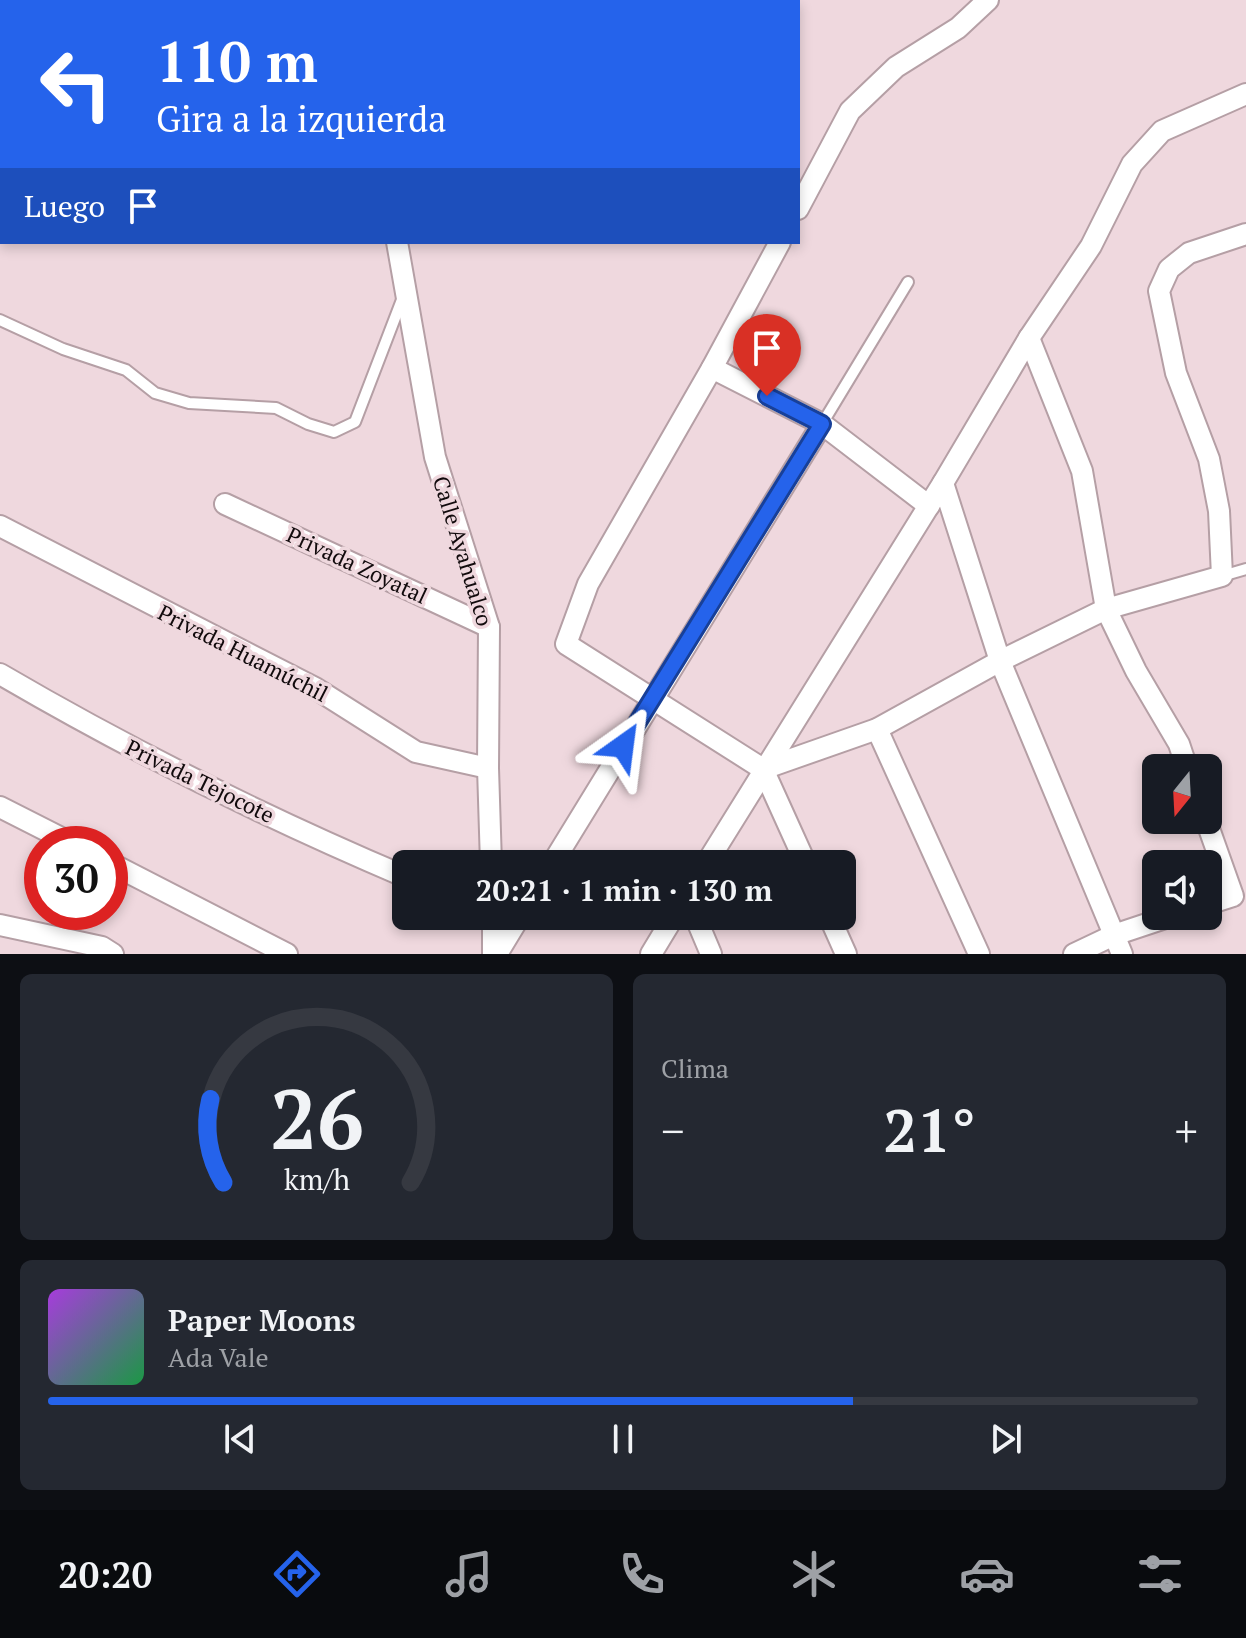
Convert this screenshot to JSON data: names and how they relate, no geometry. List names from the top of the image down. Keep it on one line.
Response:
{"streets":{"street":["Calle Ayahualco","Privada Zoyatal","Privada Huamúchil","Privada Tejocote"]},"crossings":[["Calle Ayahualco","Privada Zoyatal"],["Calle Ayahualco","Privada Huamúchil"]],"north":"bottom","page":{"turn":["110 m","Gira a la izquierda"],"then":"Luego","limit":"30","trip":"20:21 · 1 min · 130 m","tile":"Clima","heat":["−","21°","+"],"song":["Paper Moons","Ada Vale"],"tabs":"20:20","gauge":["26","km/h"]}}
